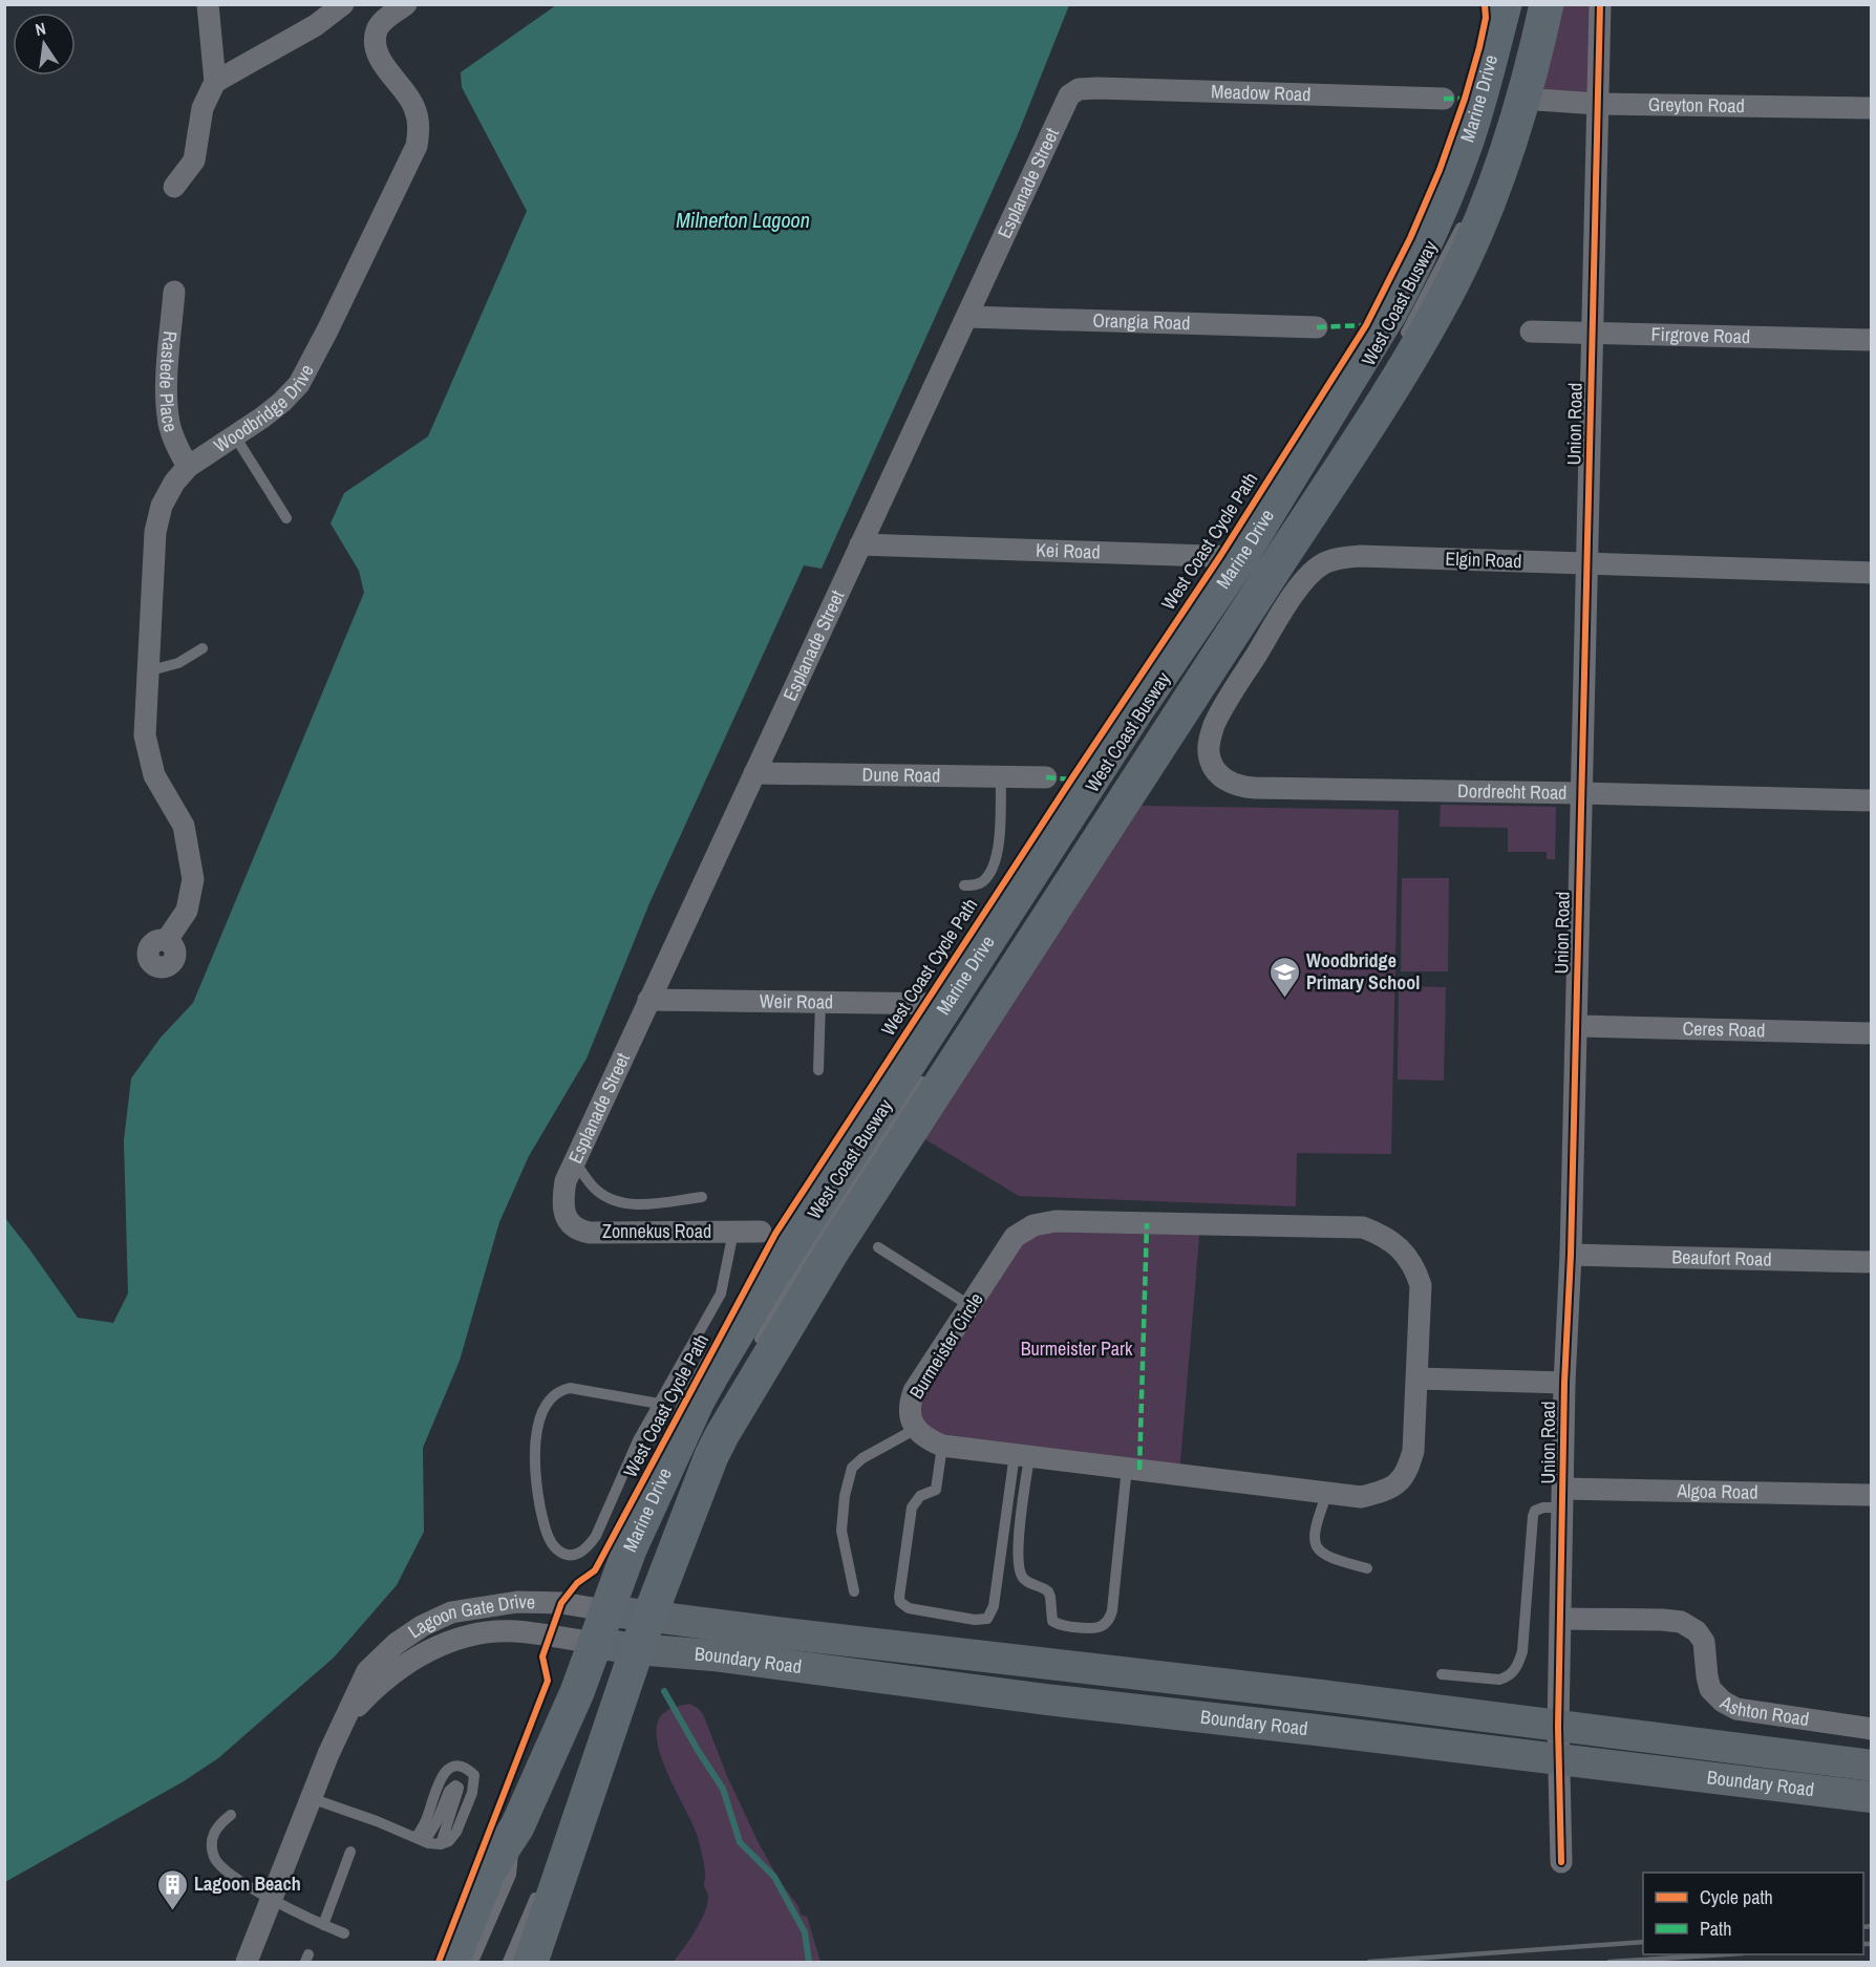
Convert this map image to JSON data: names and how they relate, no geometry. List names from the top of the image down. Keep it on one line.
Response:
{"streets":{"main road":["Marine Drive","Lagoon Gate Drive","Boundary Road"],"street":["Meadow Road","Greyton Road","Esplanade Street","Orangia Road","Firgrove Road","Rastede Place","Woodbridge Drive","Union Road","Kei Road","Elgin Road","Dune Road","Dordrecht Road","Weir Road","Ceres Road","Zonnekus Road","Beaufort Road","Burmeister Circle","Algoa Road","Ashton Road"],"lane":["West Coast Busway"],"cycle path":["West Coast Cycle Path"]},"crossings":[["Meadow Road","Esplanade Street"],["Marine Drive","Greyton Road"],["Marine Drive","Kei Road"],["Marine Drive","Weir Road"],["Marine Drive","Lagoon Gate Drive"],["Marine Drive","Boundary Road"],["Greyton Road","Union Road"],["Esplanade Street","Orangia Road"],["Esplanade Street","Kei Road"],["Esplanade Street","Dune Road"],["Esplanade Street","Weir Road"],["Esplanade Street","Zonnekus Road"],["Firgrove Road","Union Road"],["Rastede Place","Woodbridge Drive"],["Union Road","Elgin Road"],["Union Road","Dordrecht Road"],["Union Road","Ceres Road"],["Union Road","Beaufort Road"],["Union Road","Algoa Road"],["Union Road","Boundary Road"],["Union Road","Ashton Road"],["Elgin Road","Dordrecht Road"],["Lagoon Gate Drive","Boundary Road"]],"water":["Milnerton Lagoon"],"parks":["Burmeister Park"],"places":{"school or university":["Woodbridge Primary School"],"building":["Lagoon Beach"]},"legend":["Cycle path","Path"],"north":"top"}
